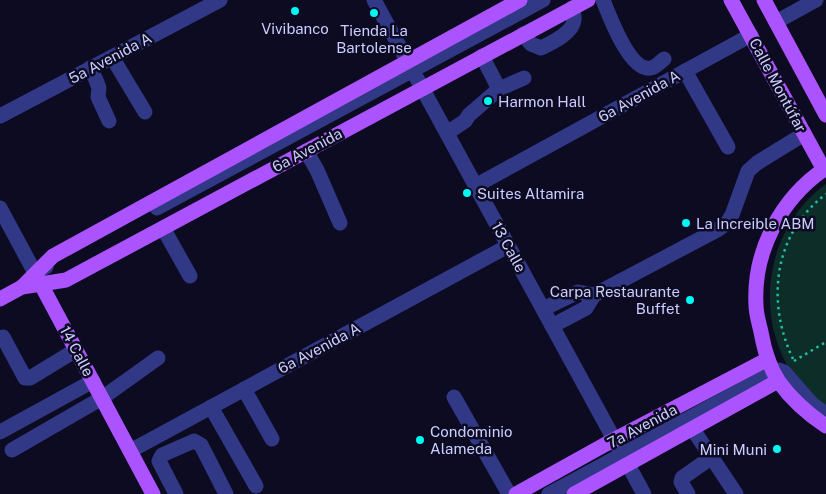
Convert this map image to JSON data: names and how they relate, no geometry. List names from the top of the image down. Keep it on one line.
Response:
{"streets":{"main road":["Calle Montúfar","6a Avenida","14 Calle","7a Avenida"],"street":["5a Avenida A","6a Avenida A","13 Calle"]},"crossings":[["Calle Montúfar","6a Avenida A"],["6a Avenida A","13 Calle"],["6a Avenida A","14 Calle"],["6a Avenida","13 Calle"],["6a Avenida","14 Calle"],["13 Calle","7a Avenida"]],"places":["Vivibanco","Tienda La Bartolense","Harmon Hall","Suites Altamira","La Increible ABM","Carpa Restaurante Buffet","Condominio Alameda","Mini Muni"]}
